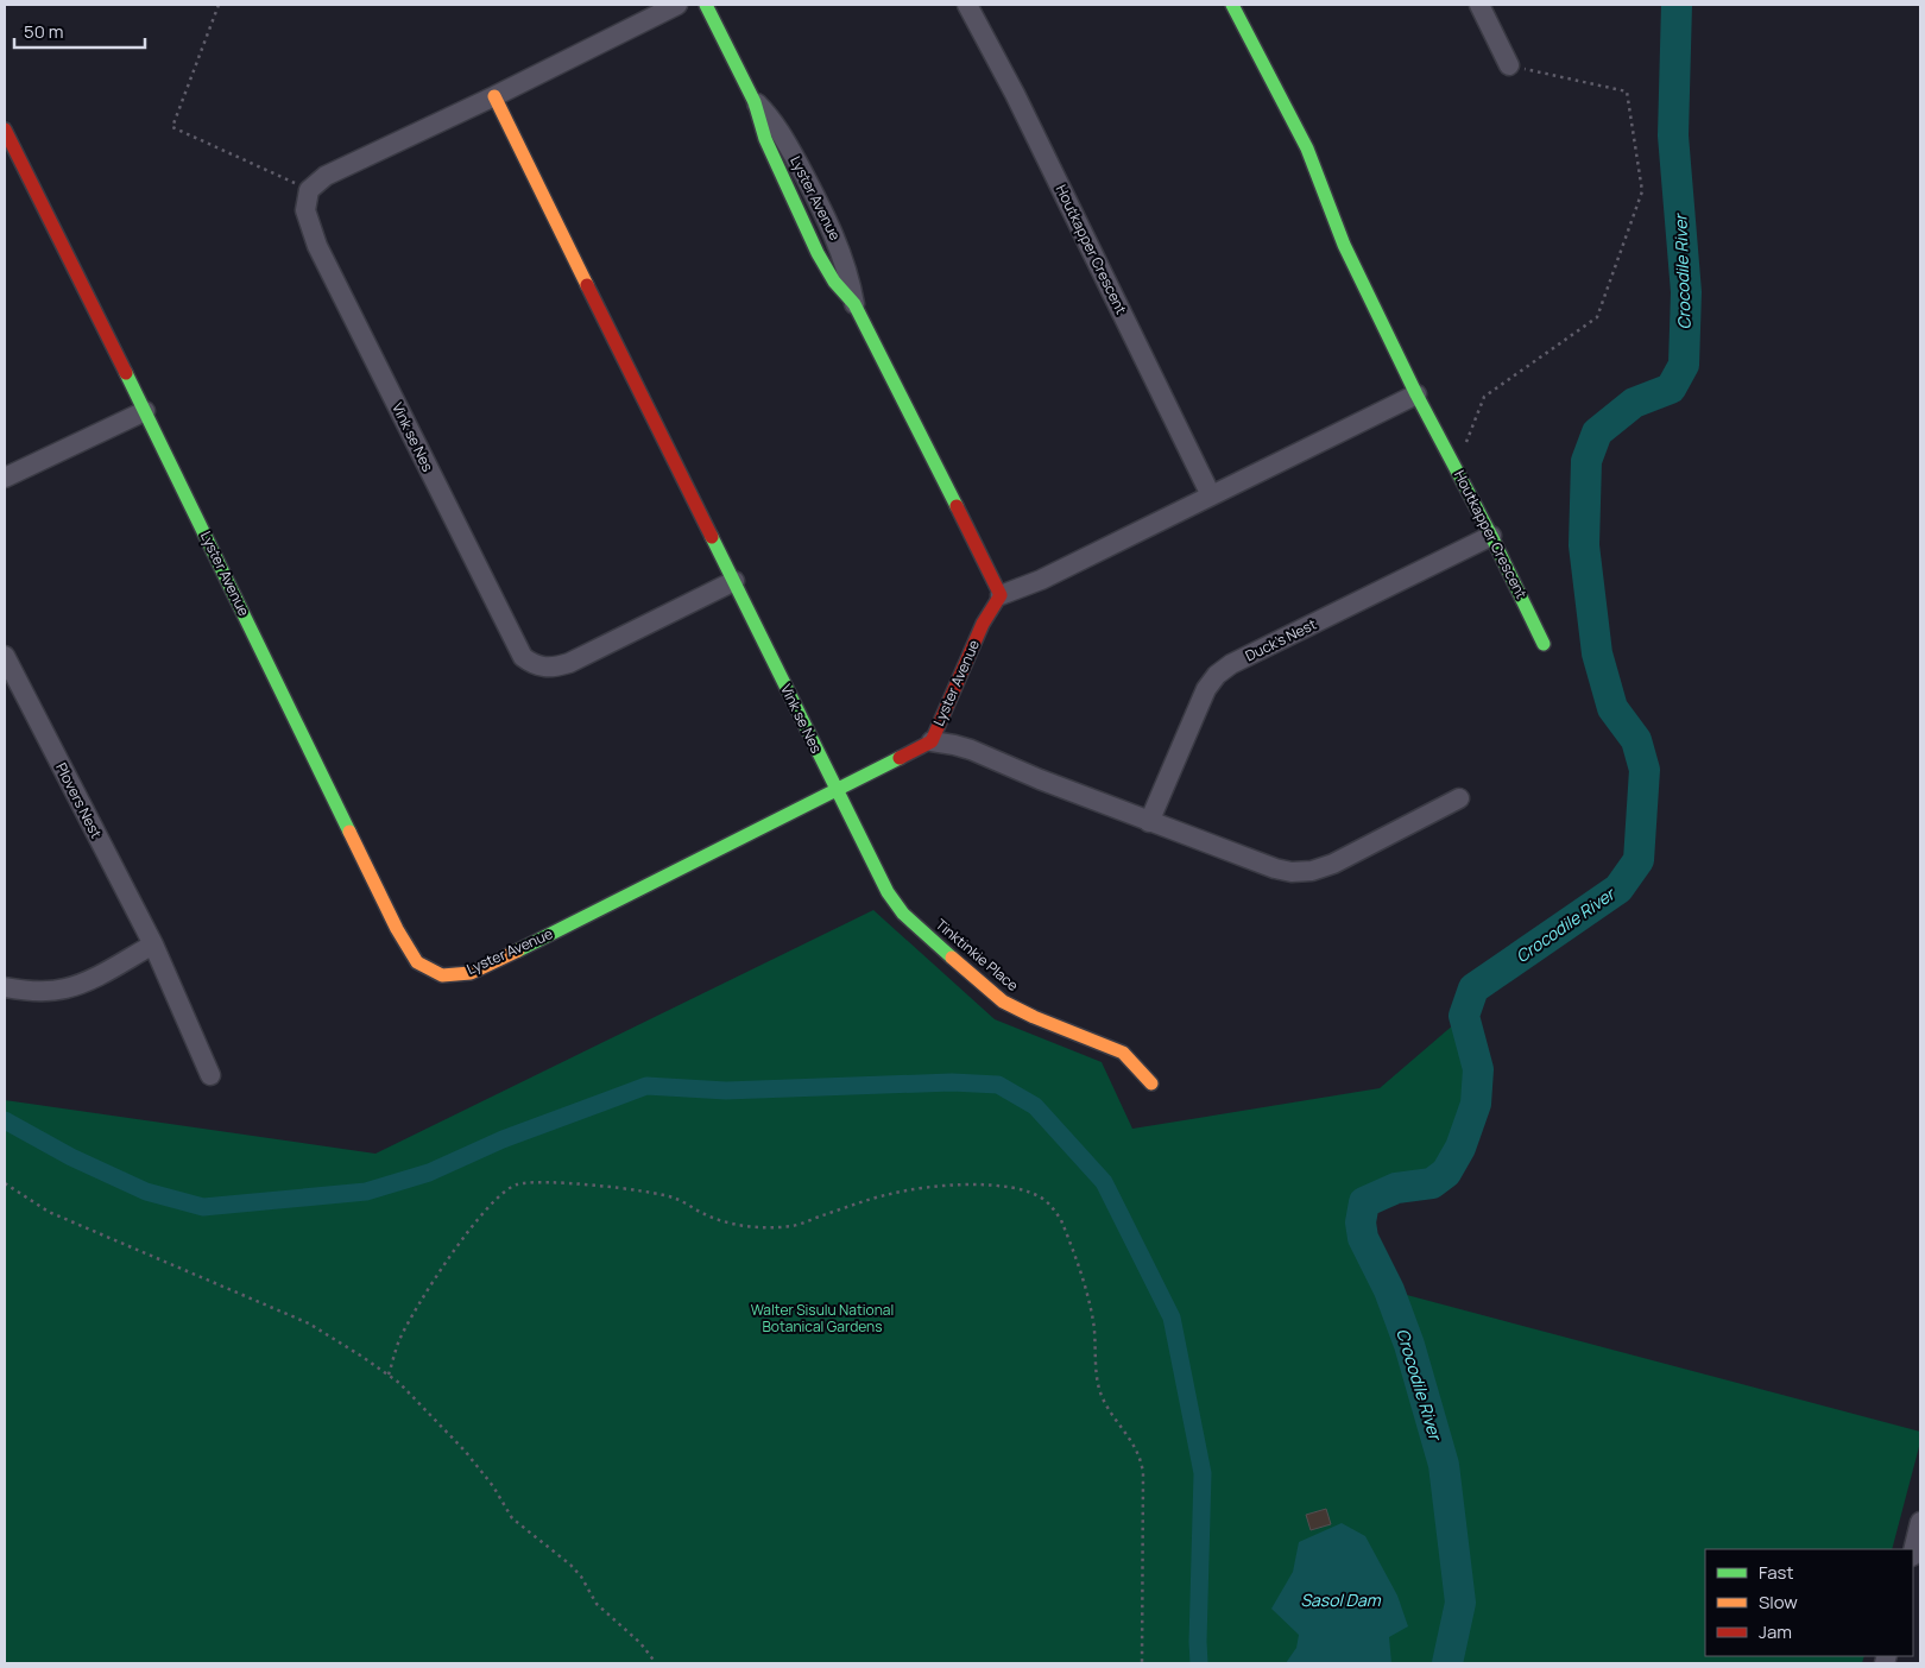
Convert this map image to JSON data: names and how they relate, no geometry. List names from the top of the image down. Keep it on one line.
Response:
{"streets":{"street":["Lyster Avenue","Houtkapper Crescent","Vink se Nes","Duck's Nest","Plovers Nest","Tinktinkie Place"]},"crossings":[["Lyster Avenue","Vink se Nes"],["Lyster Avenue","Tinktinkie Place"],["Houtkapper Crescent","Duck's Nest"],["Vink se Nes","Tinktinkie Place"]],"water":["Crocodile River","Sasol Dam"],"parks":["Walter Sisulu National Botanical Gardens"],"legend":["Fast","Slow","Jam"],"scale_bar":"50 m"}
